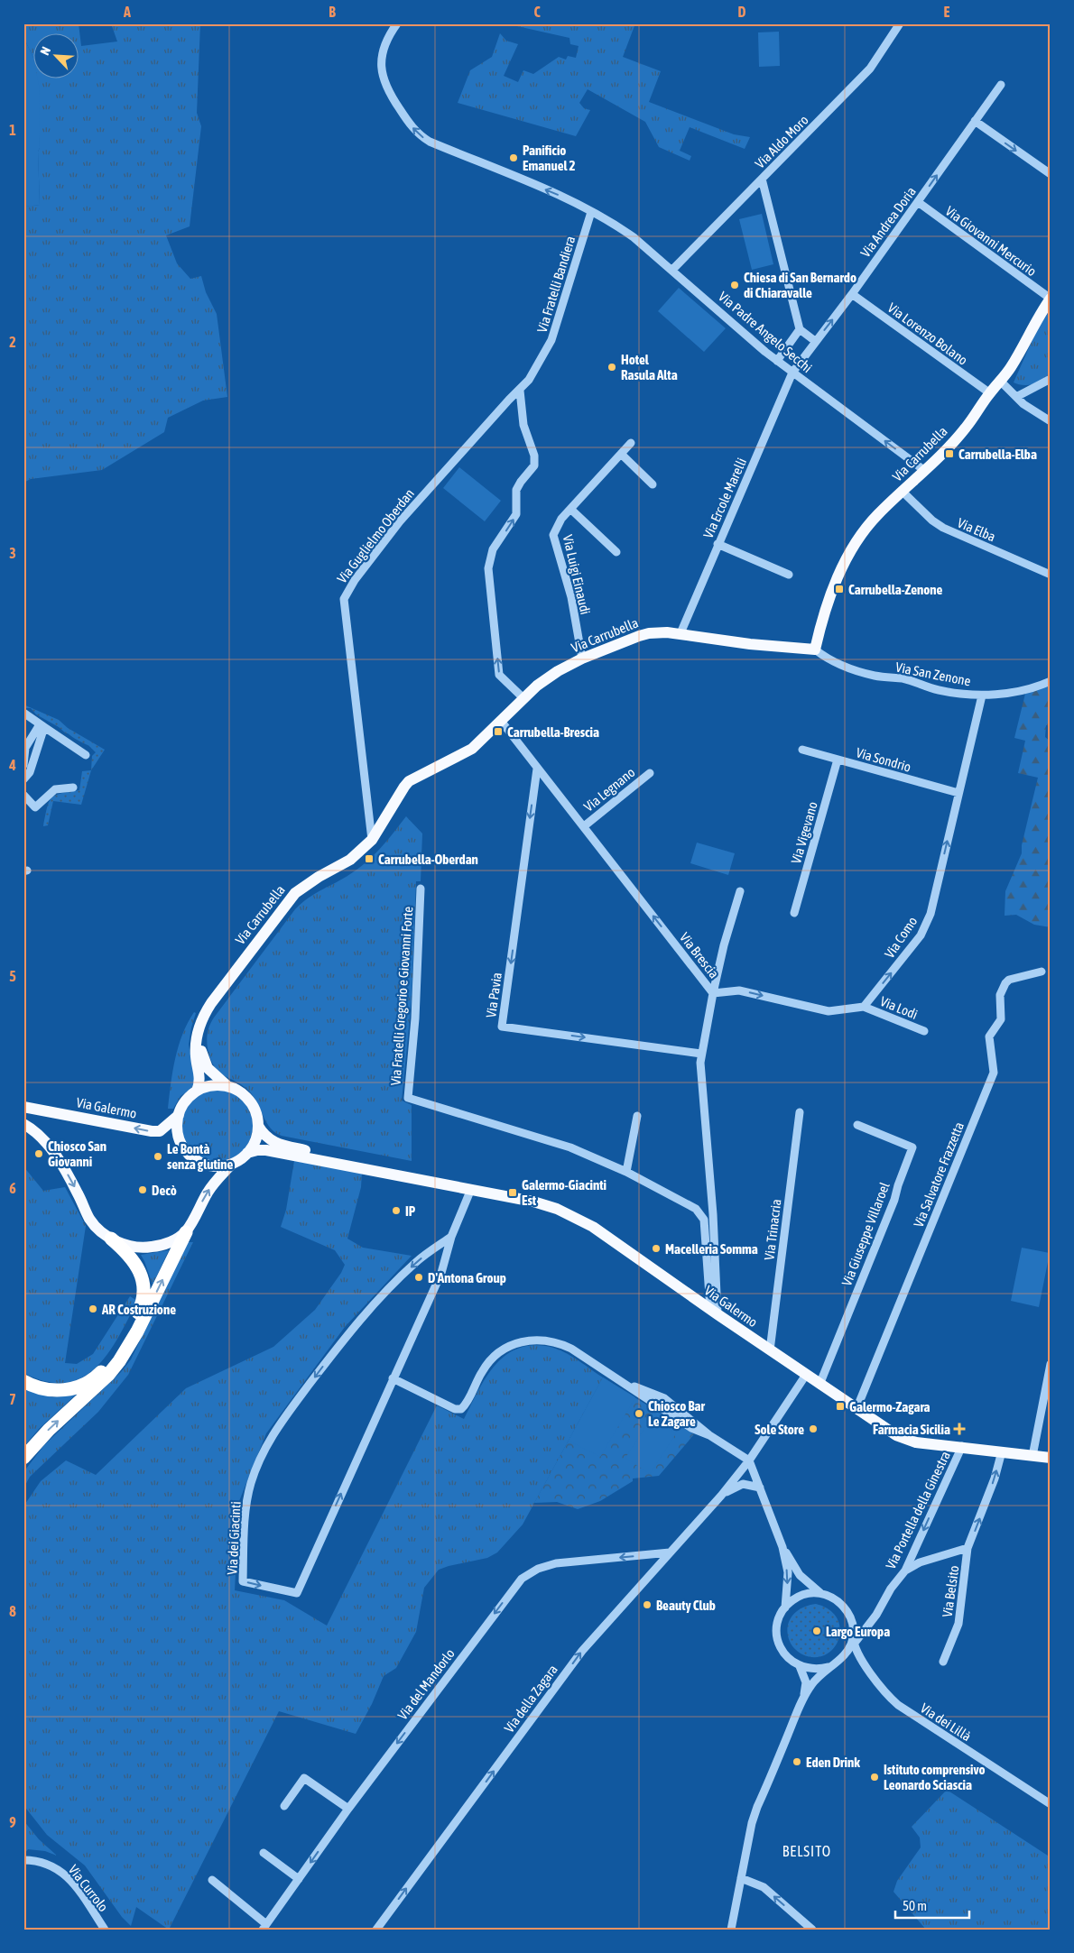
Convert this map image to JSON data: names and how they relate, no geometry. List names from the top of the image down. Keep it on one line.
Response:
{"streets":{"main road":["Via Carrubella","Via Galermo"],"street":["Via Aldo Moro","Via Andrea Doria","Via Giovanni Mercurio","Via Fratelli Bandiera","Via Padre Angelo Secchi","Via Lorenzo Bolano","Via Ercole Marelli","Via Elba","Via Guglielmo Oberdan","Via Luigi Einaudi","Via San Zenone","Via Sondrio","Via Legnano","Via Vigevano","Via Como","Via Brescia","Via Pavia","Via Fratelli Gregorio e Giovanni Forte","Via Lodi","Via Salvatore Frazzetta","Via Trinacria","Via Giuseppe Villaroel","Via Portella della Ginestra","Via dei Giacinti","Via Belsito","Via del Mandorlo","Via della Zagara","Via dei Lillà","Via Currolo"]},"crossings":[["Via Aldo Moro","Via Padre Angelo Secchi"],["Via Andrea Doria","Via Giovanni Mercurio"],["Via Andrea Doria","Via Padre Angelo Secchi"],["Via Andrea Doria","Via Lorenzo Bolano"],["Via Andrea Doria","Via Ercole Marelli"],["Via Giovanni Mercurio","Via Carrubella"],["Via Fratelli Bandiera","Via Padre Angelo Secchi"],["Via Fratelli Bandiera","Via Guglielmo Oberdan"],["Via Padre Angelo Secchi","Via Carrubella"],["Via Padre Angelo Secchi","Via Ercole Marelli"],["Via Lorenzo Bolano","Via Carrubella"],["Via Carrubella","Via Ercole Marelli"],["Via Carrubella","Via Elba"],["Via Carrubella","Via Guglielmo Oberdan"],["Via Carrubella","Via Luigi Einaudi"],["Via Carrubella","Via San Zenone"],["Via Carrubella","Via Brescia"],["Via Carrubella","Via Galermo"],["Via San Zenone","Via Como"],["Via Sondrio","Via Vigevano"],["Via Sondrio","Via Como"],["Via Legnano","Via Brescia"],["Via Como","Via Lodi"],["Via Brescia","Via Pavia"],["Via Brescia","Via Fratelli Gregorio e Giovanni Forte"],["Via Brescia","Via Galermo"],["Via Fratelli Gregorio e Giovanni Forte","Via Galermo"],["Via Galermo","Via Salvatore Frazzetta"],["Via Galermo","Via Trinacria"],["Via Galermo","Via Giuseppe Villaroel"],["Via Galermo","Via Portella della Ginestra"],["Via Galermo","Via dei Giacinti"],["Via Galermo","Via Belsito"],["Via Portella della Ginestra","Via Belsito"],["Via Portella della Ginestra","Via dei Lillà"],["Via del Mandorlo","Via della Zagara"]],"one_way":["Via Andrea Doria","Via Padre Angelo Secchi","Via Como","Via Portella della Ginestra","Via Belsito","Via del Mandorlo","Via della Zagara"],"districts":["BELSITO"],"places":{"other":["Panificio Emanuel 2","Chiesa di San Bernardo di Chiaravalle","Hotel Rasula Alta","Chiosco San Giovanni","Le Bontà senza glutine","Decò","IP","Macelleria Somma","D'Antona Group","AR Costruzione","Chiosco Bar Le Zagare","Sole Store","Beauty Club","Largo Europa","Eden Drink","Istituto comprensivo Leonardo Sciascia"],"transit":["Carrubella-Elba","Carrubella-Zenone","Carrubella-Brescia","Carrubella-Oberdan","Galermo-Giacinti Est","Galermo-Zagara"],"health":["Farmacia Sicilia"]},"scale_bar":"50 m","north":"top left","grid":{"columns":["A","B","C","D","E"],"rows":["1","2","3","4","5","6","7","8","9"]}}
